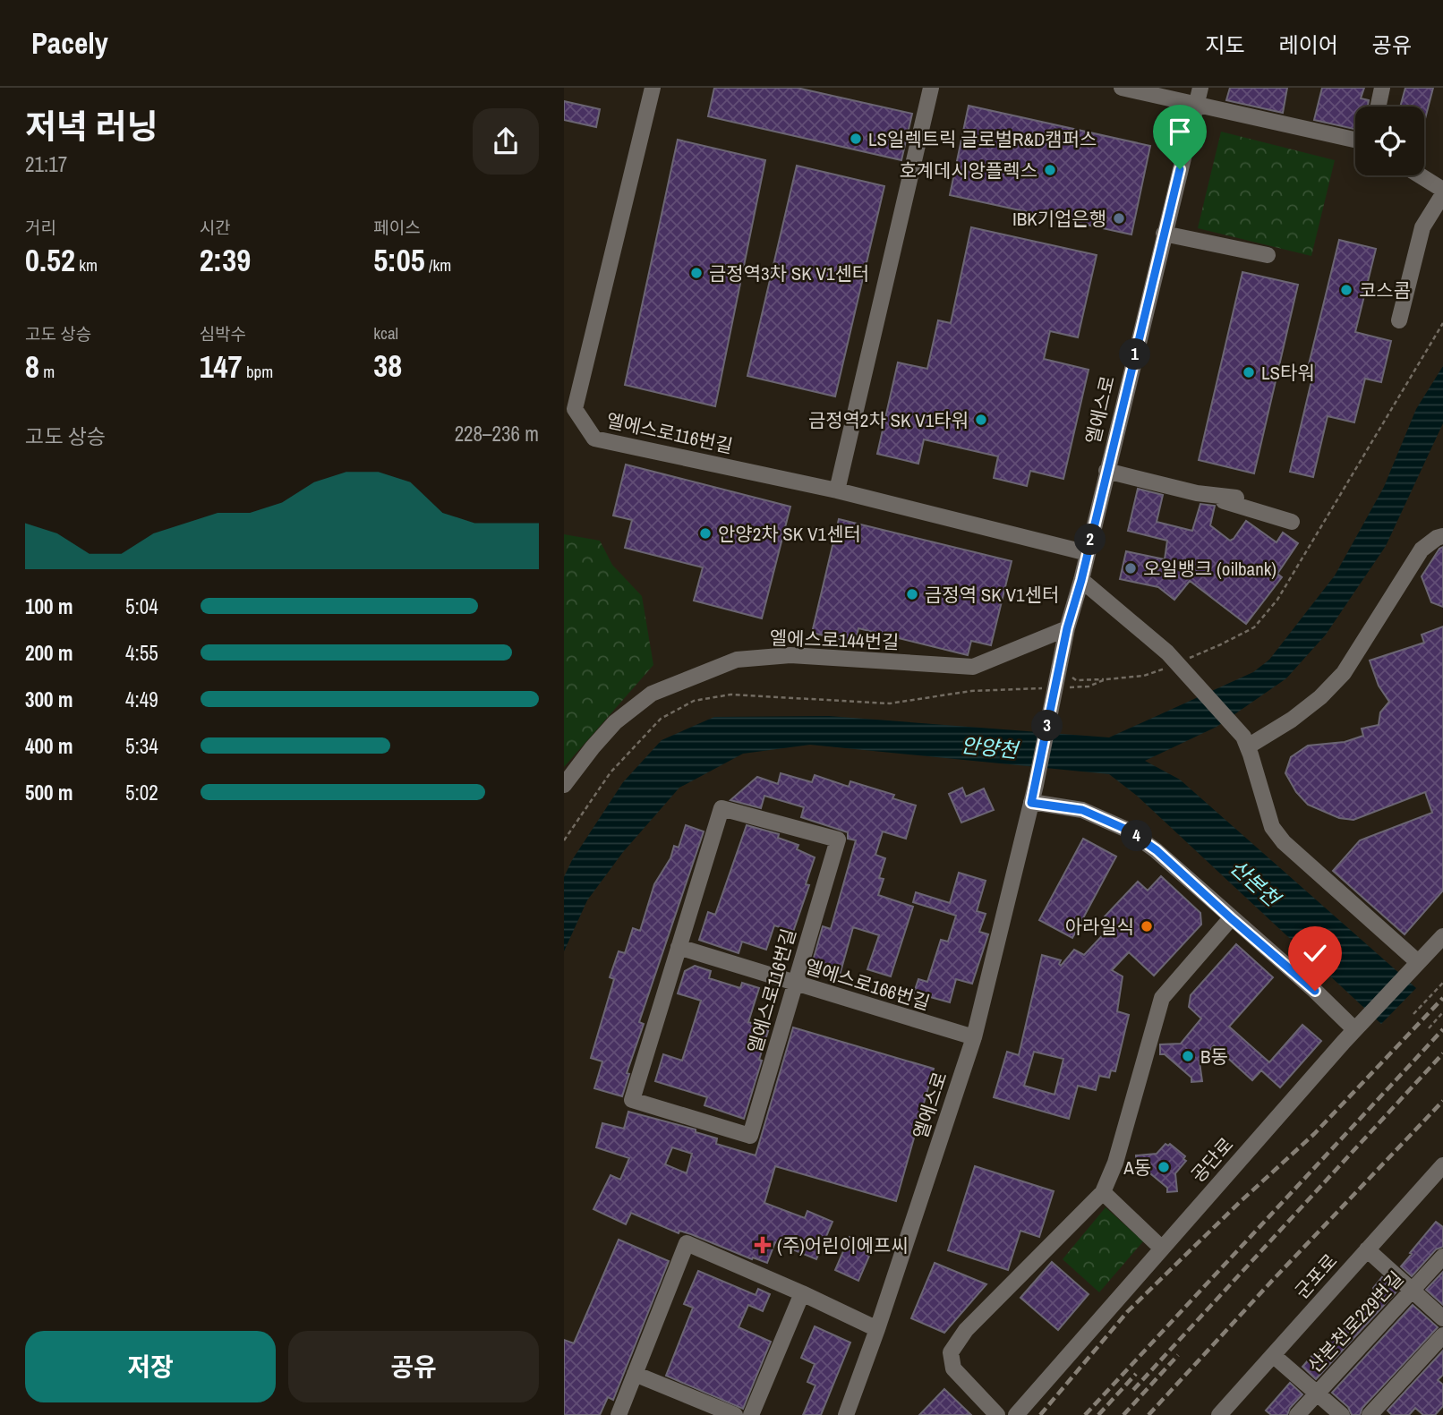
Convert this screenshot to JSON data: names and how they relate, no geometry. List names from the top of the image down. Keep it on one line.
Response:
{"streets":{"street":["엘에스로","엘에스로116번길","엘에스로144번길","엘에스로166번길","공단로","군포로","산본천로229번길"]},"crossings":[["엘에스로","엘에스로116번길"],["엘에스로","엘에스로144번길"],["엘에스로","엘에스로166번길"],["엘에스로116번길","엘에스로166번길"]],"water":["안양천","산본천"],"places":{"other":["LS일렉트릭 글로벌R&D캠퍼스","호계데시앙플렉스","IBK기업은행","금정역3차 SK V1센터","코스콤","LS타워","금정역2차 SK V1타워","안양2차 SK V1센터","오일뱅크 (oilbank)","금정역 SK V1센터","아라일식","B동","A동"],"health":["(주)어린이에프씨"]},"page":{"header":"Pacely","nav":["지도","레이어","공유"],"heading":["저녁 러닝","21:17"],"stats":[["거리","0.52 km"],["시간","2:39"],["페이스","5:05 /km"],["고도 상승","8 m"],["심박수","147 bpm"],["kcal","38"]],"pins":["1","2","3","4"],"chart":["고도 상승","228–236 m"],"list":[{"name":"100 m","note":"5:04"},{"name":"200 m","note":"4:55"},{"name":"300 m","note":"4:49"},{"name":"400 m","note":"5:34"},{"name":"500 m","note":"5:02"}],"buttons":["저장","공유"]}}
